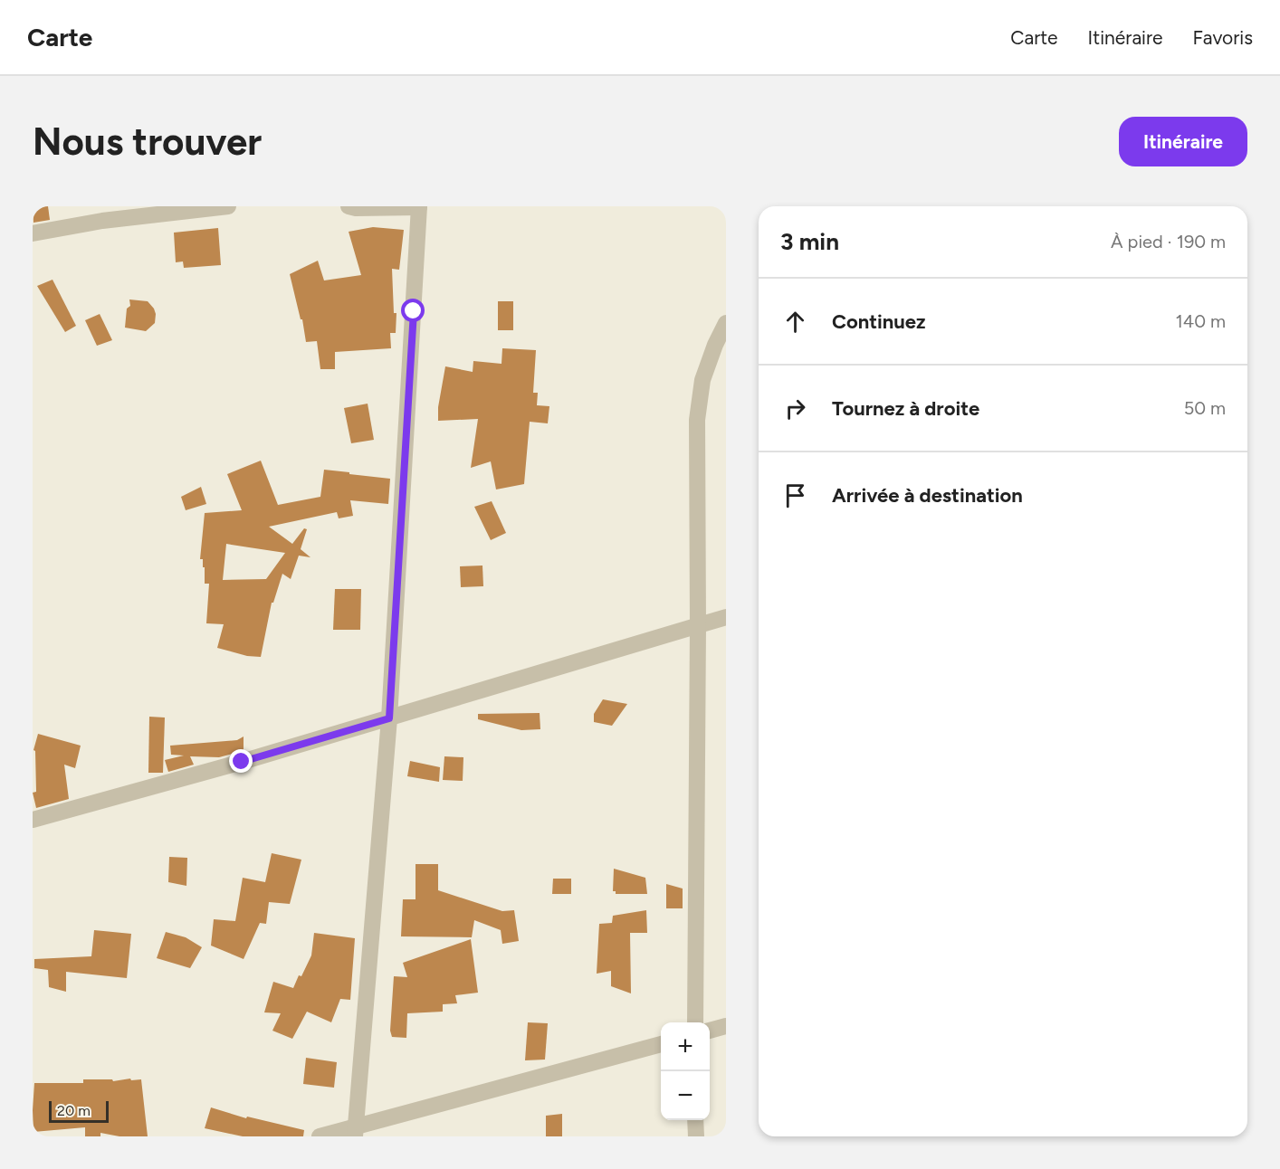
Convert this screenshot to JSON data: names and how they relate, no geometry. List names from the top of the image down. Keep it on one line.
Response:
{"scale_bar":"20 m","page":{"header":"Carte","nav":["Carte","Itinéraire","Favoris"],"buttons":"Itinéraire","title":"Nous trouver","heading":["3 min","À pied · 190 m"],"list":[["Continuez","140 m"],["Tournez à droite","50 m"],"Arrivée à destination"],"map_buttons":["+","−"],"scale":"20 m"}}
